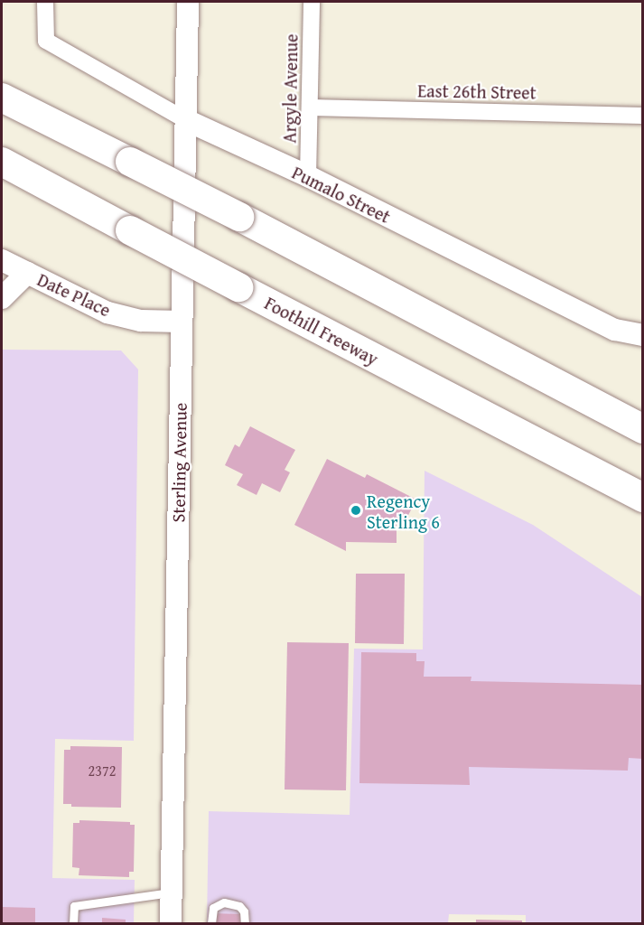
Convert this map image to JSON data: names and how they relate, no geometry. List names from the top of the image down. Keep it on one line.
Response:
{"streets":{"highway":["Foothill Freeway"],"street":["Argyle Avenue","East 26th Street","Pumalo Street","Date Place","Sterling Avenue"]},"crossings":[["Argyle Avenue","East 26th Street"],["Argyle Avenue","Pumalo Street"],["Pumalo Street","Sterling Avenue"],["Date Place","Sterling Avenue"]],"places":["Regency Sterling 6"],"house_numbers":["2372"]}
